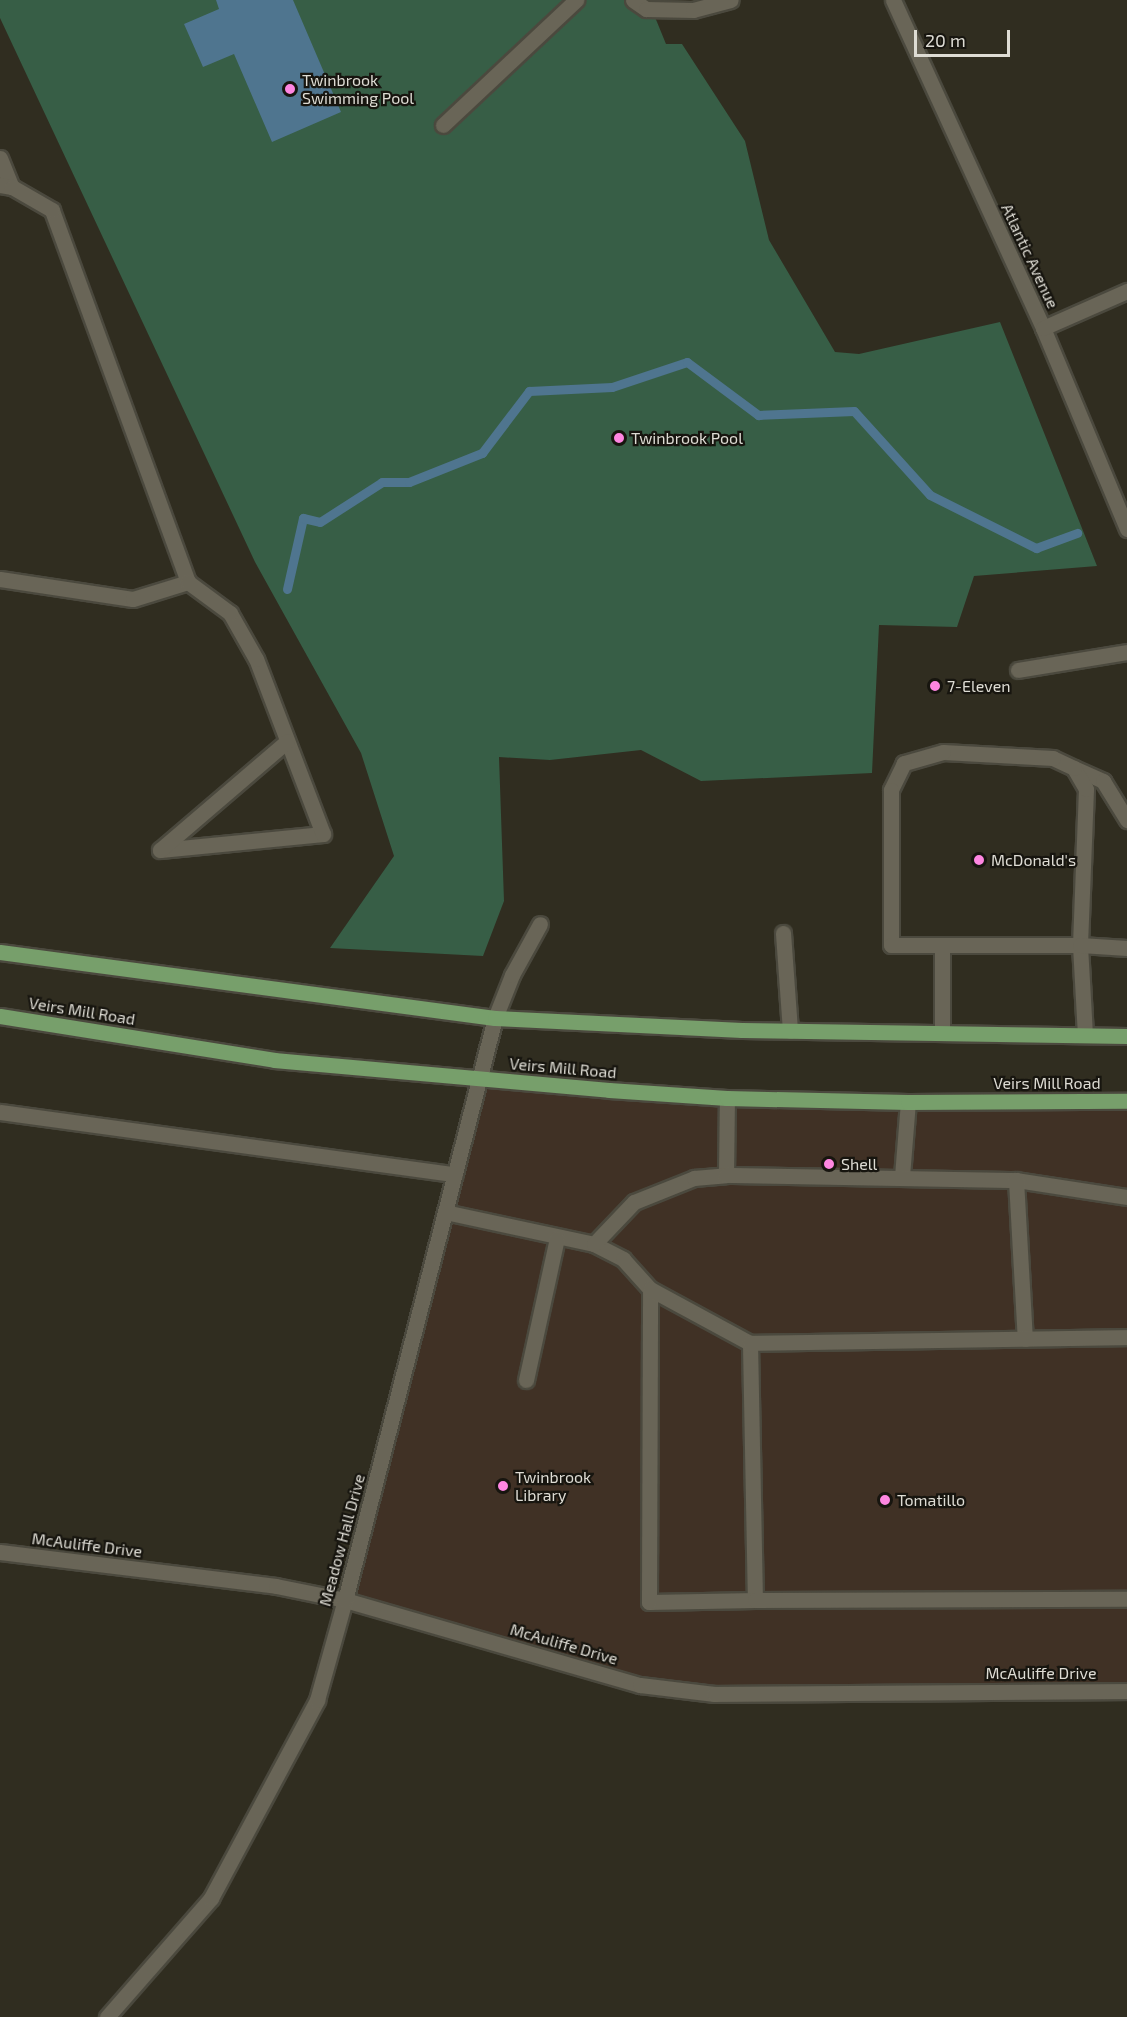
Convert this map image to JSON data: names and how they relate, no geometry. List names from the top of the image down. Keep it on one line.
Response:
{"streets":{"main road":["Veirs Mill Road"],"street":["Atlantic Avenue","Meadow Hall Drive","McAuliffe Drive"]},"crossings":[["Veirs Mill Road","Meadow Hall Drive"],["Meadow Hall Drive","McAuliffe Drive"]],"places":["Twinbrook Swimming Pool","Twinbrook Pool","7-Eleven","McDonald's","Shell","Twinbrook Library","Tomatillo"],"scale_bar":"20 m"}
